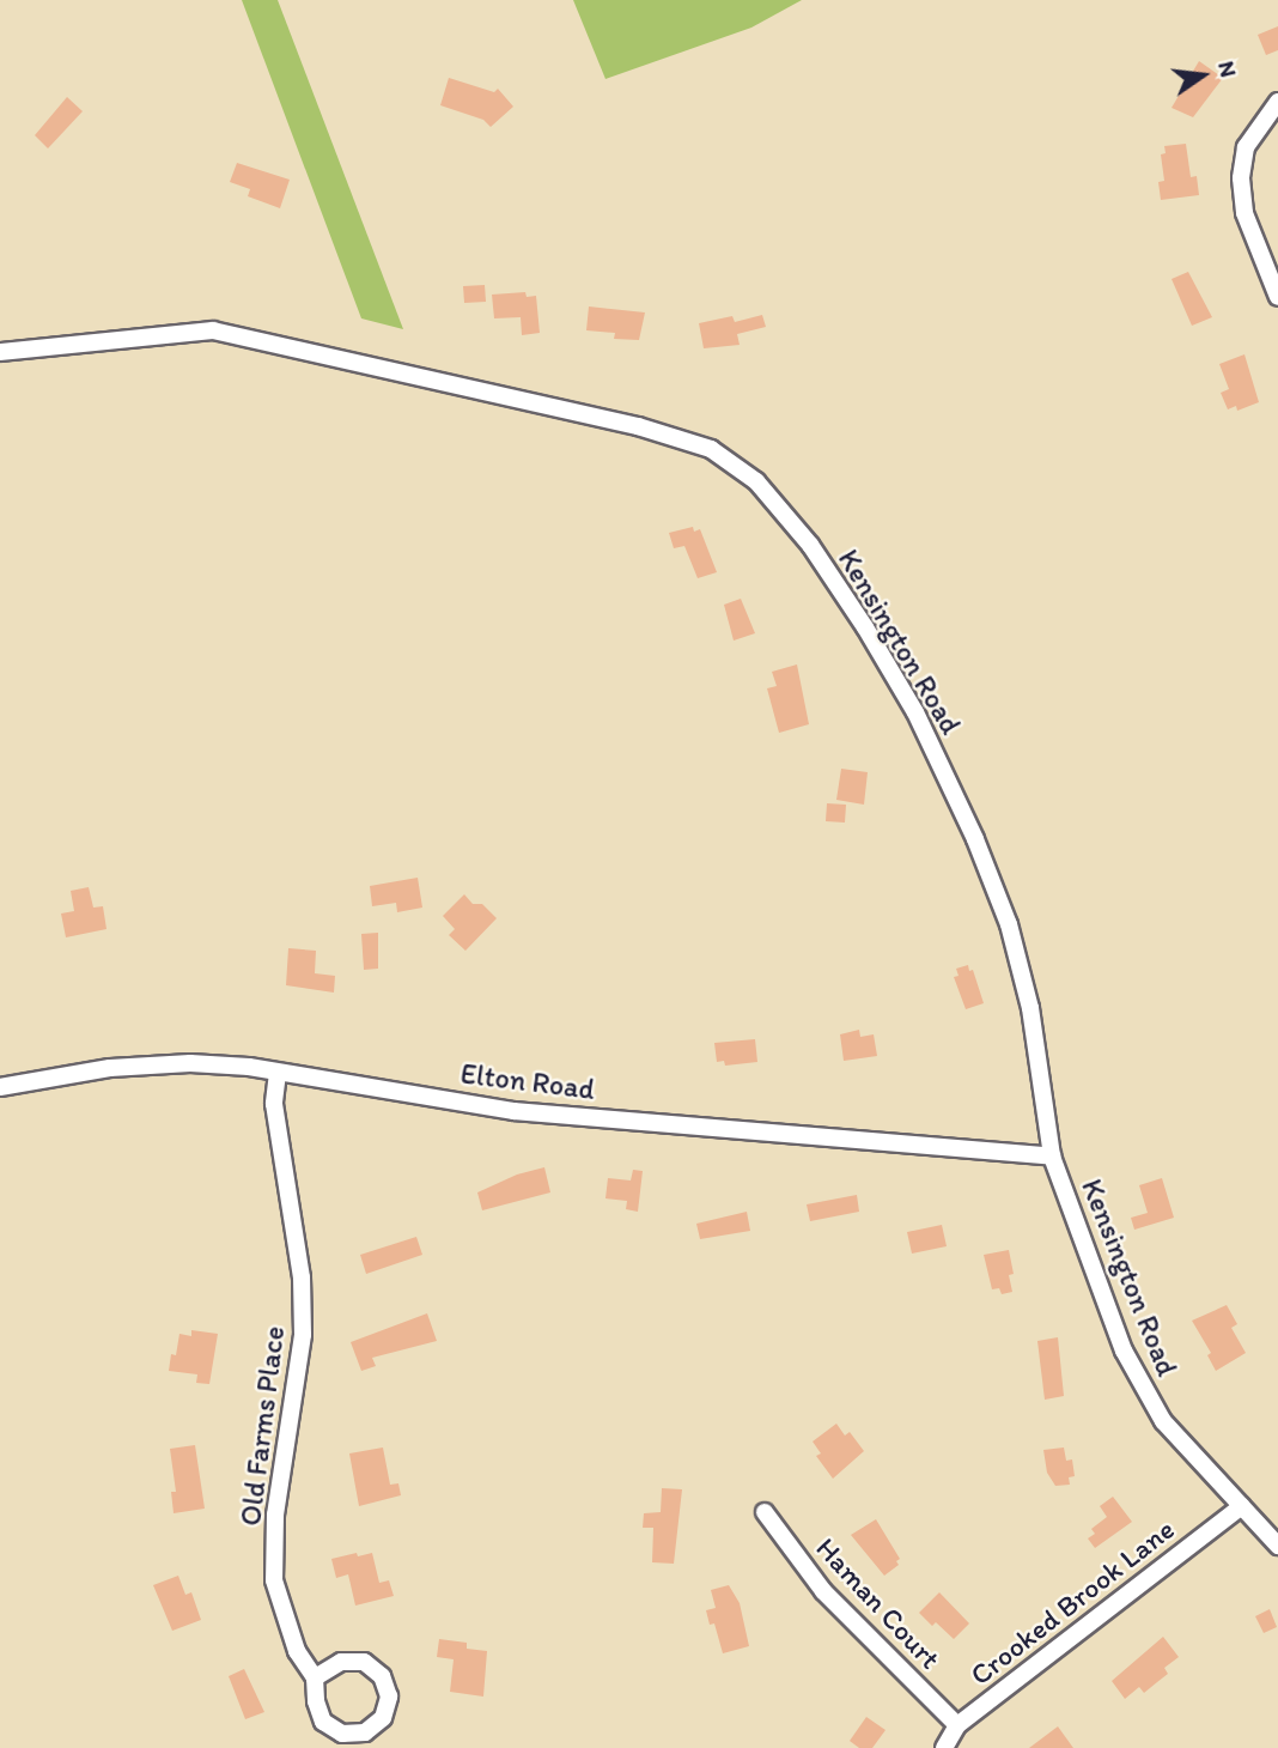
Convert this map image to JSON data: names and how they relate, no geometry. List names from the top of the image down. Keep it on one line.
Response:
{"streets":{"street":["Kensington Road","Elton Road","Old Farms Place","Crooked Brook Lane","Haman Court"]},"crossings":[["Kensington Road","Elton Road"],["Kensington Road","Crooked Brook Lane"],["Elton Road","Old Farms Place"],["Crooked Brook Lane","Haman Court"]],"north":"right"}
